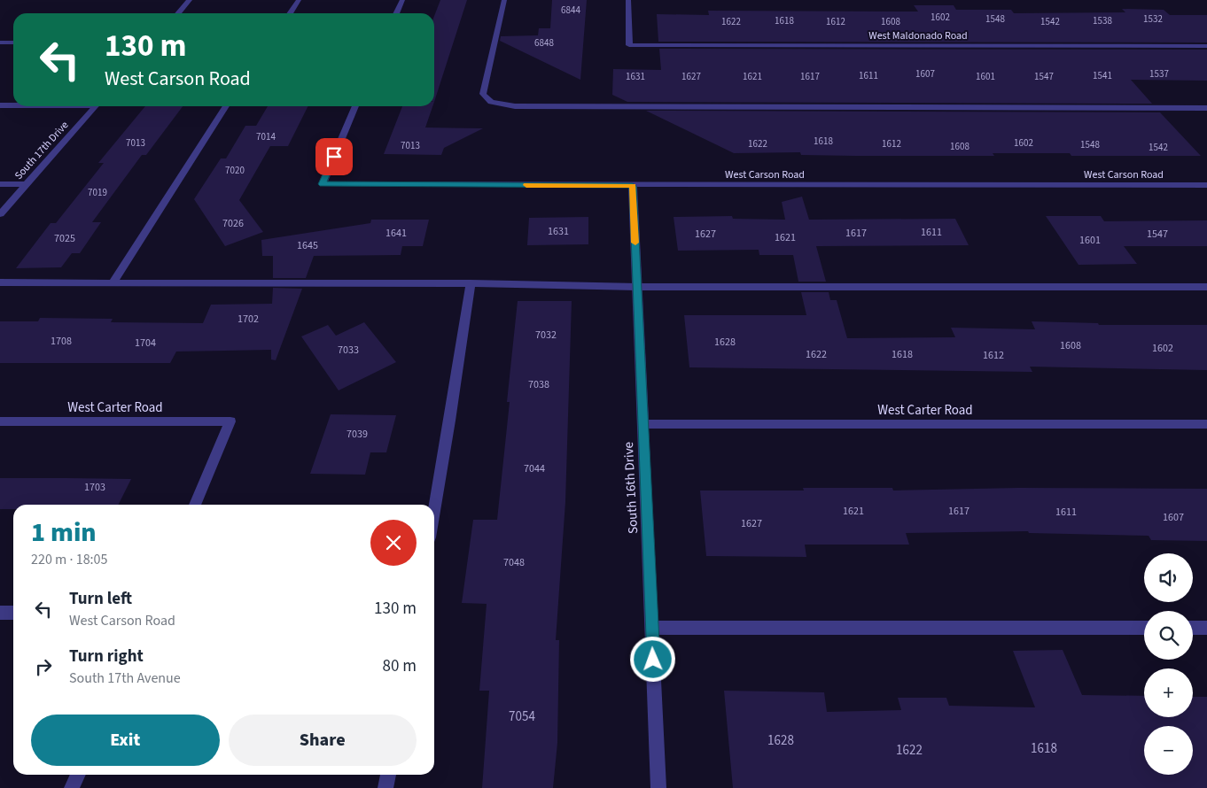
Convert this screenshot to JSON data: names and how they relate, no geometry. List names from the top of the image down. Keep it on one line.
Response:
{"streets":{"street":["West Maldonado Road","South 17th Drive","West Carson Road","West Carter Road","South 16th Drive"]},"crossings":[["West Carson Road","South 16th Drive"],["West Carter Road","South 16th Drive"]],"house_numbers":["6844","1602","1548","1532","1618","1538","1622","1612","1608","1542","6848","1607","1537","1611","1541","1631","1627","1621","1617","1601","1547","7014","1618","7013","1602","1622","1612","1548","7013","1608","1542","7020","7019","7026","1631","1611","1641","1617","1627","1547","1621","7025","1601","1645","1702","7032","1708","1628","1704","1608","1602","7033","1622","1618","1612","7038","7039","7044","1703","1621","1617","1611","1607","1627","7048","7054","1628","1618","1622"],"page":{"turn":["130 m","West Carson Road"],"heading":["1 min","220 m · 18:05"],"map_buttons":["+","−"],"list":[{"name":"Turn left","note":"West Carson Road","value":"130 m"},{"name":"Turn right","note":"South 17th Avenue","value":"80 m"}],"buttons":["Exit","Share"]}}
